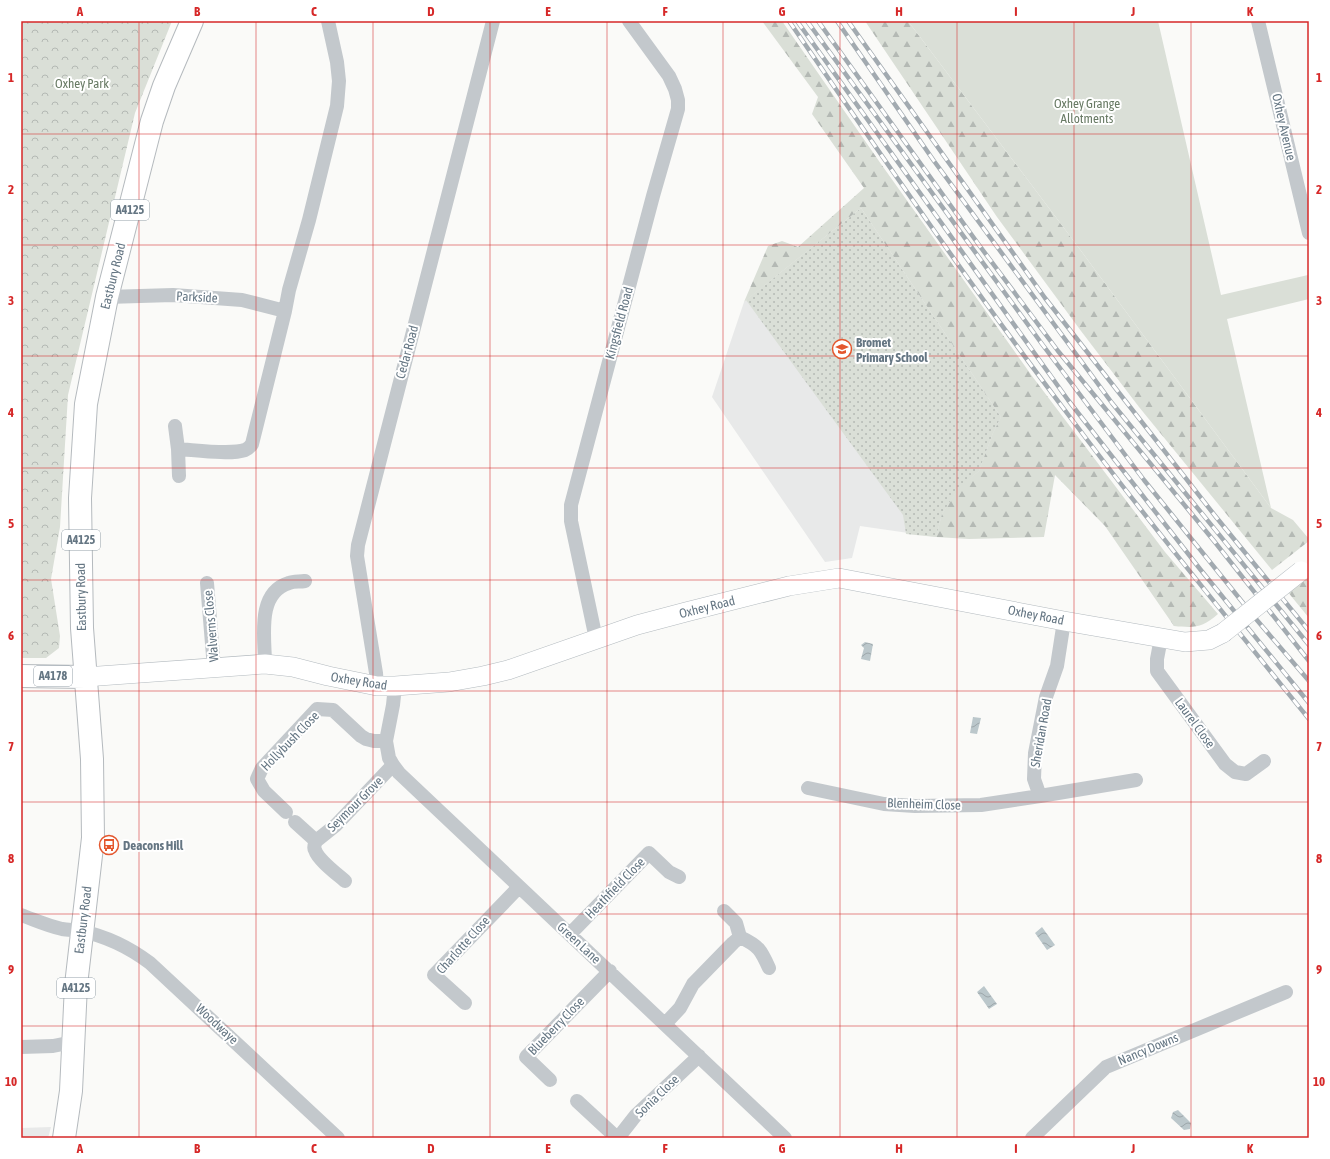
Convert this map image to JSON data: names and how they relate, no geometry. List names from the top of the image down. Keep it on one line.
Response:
{"streets":{"main road":["A4125","Eastbury Road","A4178"],"street":["Oxhey Avenue","Parkside","Kingsfield Road","Cedar Road","Oxhey Road","Walverns Close","Laurel Close","Sheridan Road","Hollybush Close","Seymour Grove","Blenheim Close","Heathfield Close","Green Lane","Charlotte Close","Woodwaye","Blueberry Close","Nancy Downs","Sonia Close"]},"crossings":[["Eastbury Road","Parkside"],["Eastbury Road","Oxhey Road"],["Eastbury Road","A4178"],["Eastbury Road","Woodwaye"],["Kingsfield Road","Oxhey Road"],["Cedar Road","Oxhey Road"],["Cedar Road","Green Lane"],["Oxhey Road","Walverns Close"],["Oxhey Road","A4178"],["Oxhey Road","Laurel Close"],["Oxhey Road","Sheridan Road"],["Oxhey Road","Green Lane"],["Sheridan Road","Blenheim Close"],["Hollybush Close","Seymour Grove"],["Hollybush Close","Green Lane"],["Seymour Grove","Green Lane"],["Heathfield Close","Green Lane"],["Green Lane","Charlotte Close"],["Green Lane","Blueberry Close"],["Green Lane","Sonia Close"]],"parks":["Oxhey Park","Oxhey Grange Allotments"],"places":{"school or university":["Bromet Primary School"],"bus stop":["Deacons Hill"]},"grid":{"columns":["A","B","C","D","E","F","G","H","I","J","K"],"rows":["1","2","3","4","5","6","7","8","9","10"]}}
